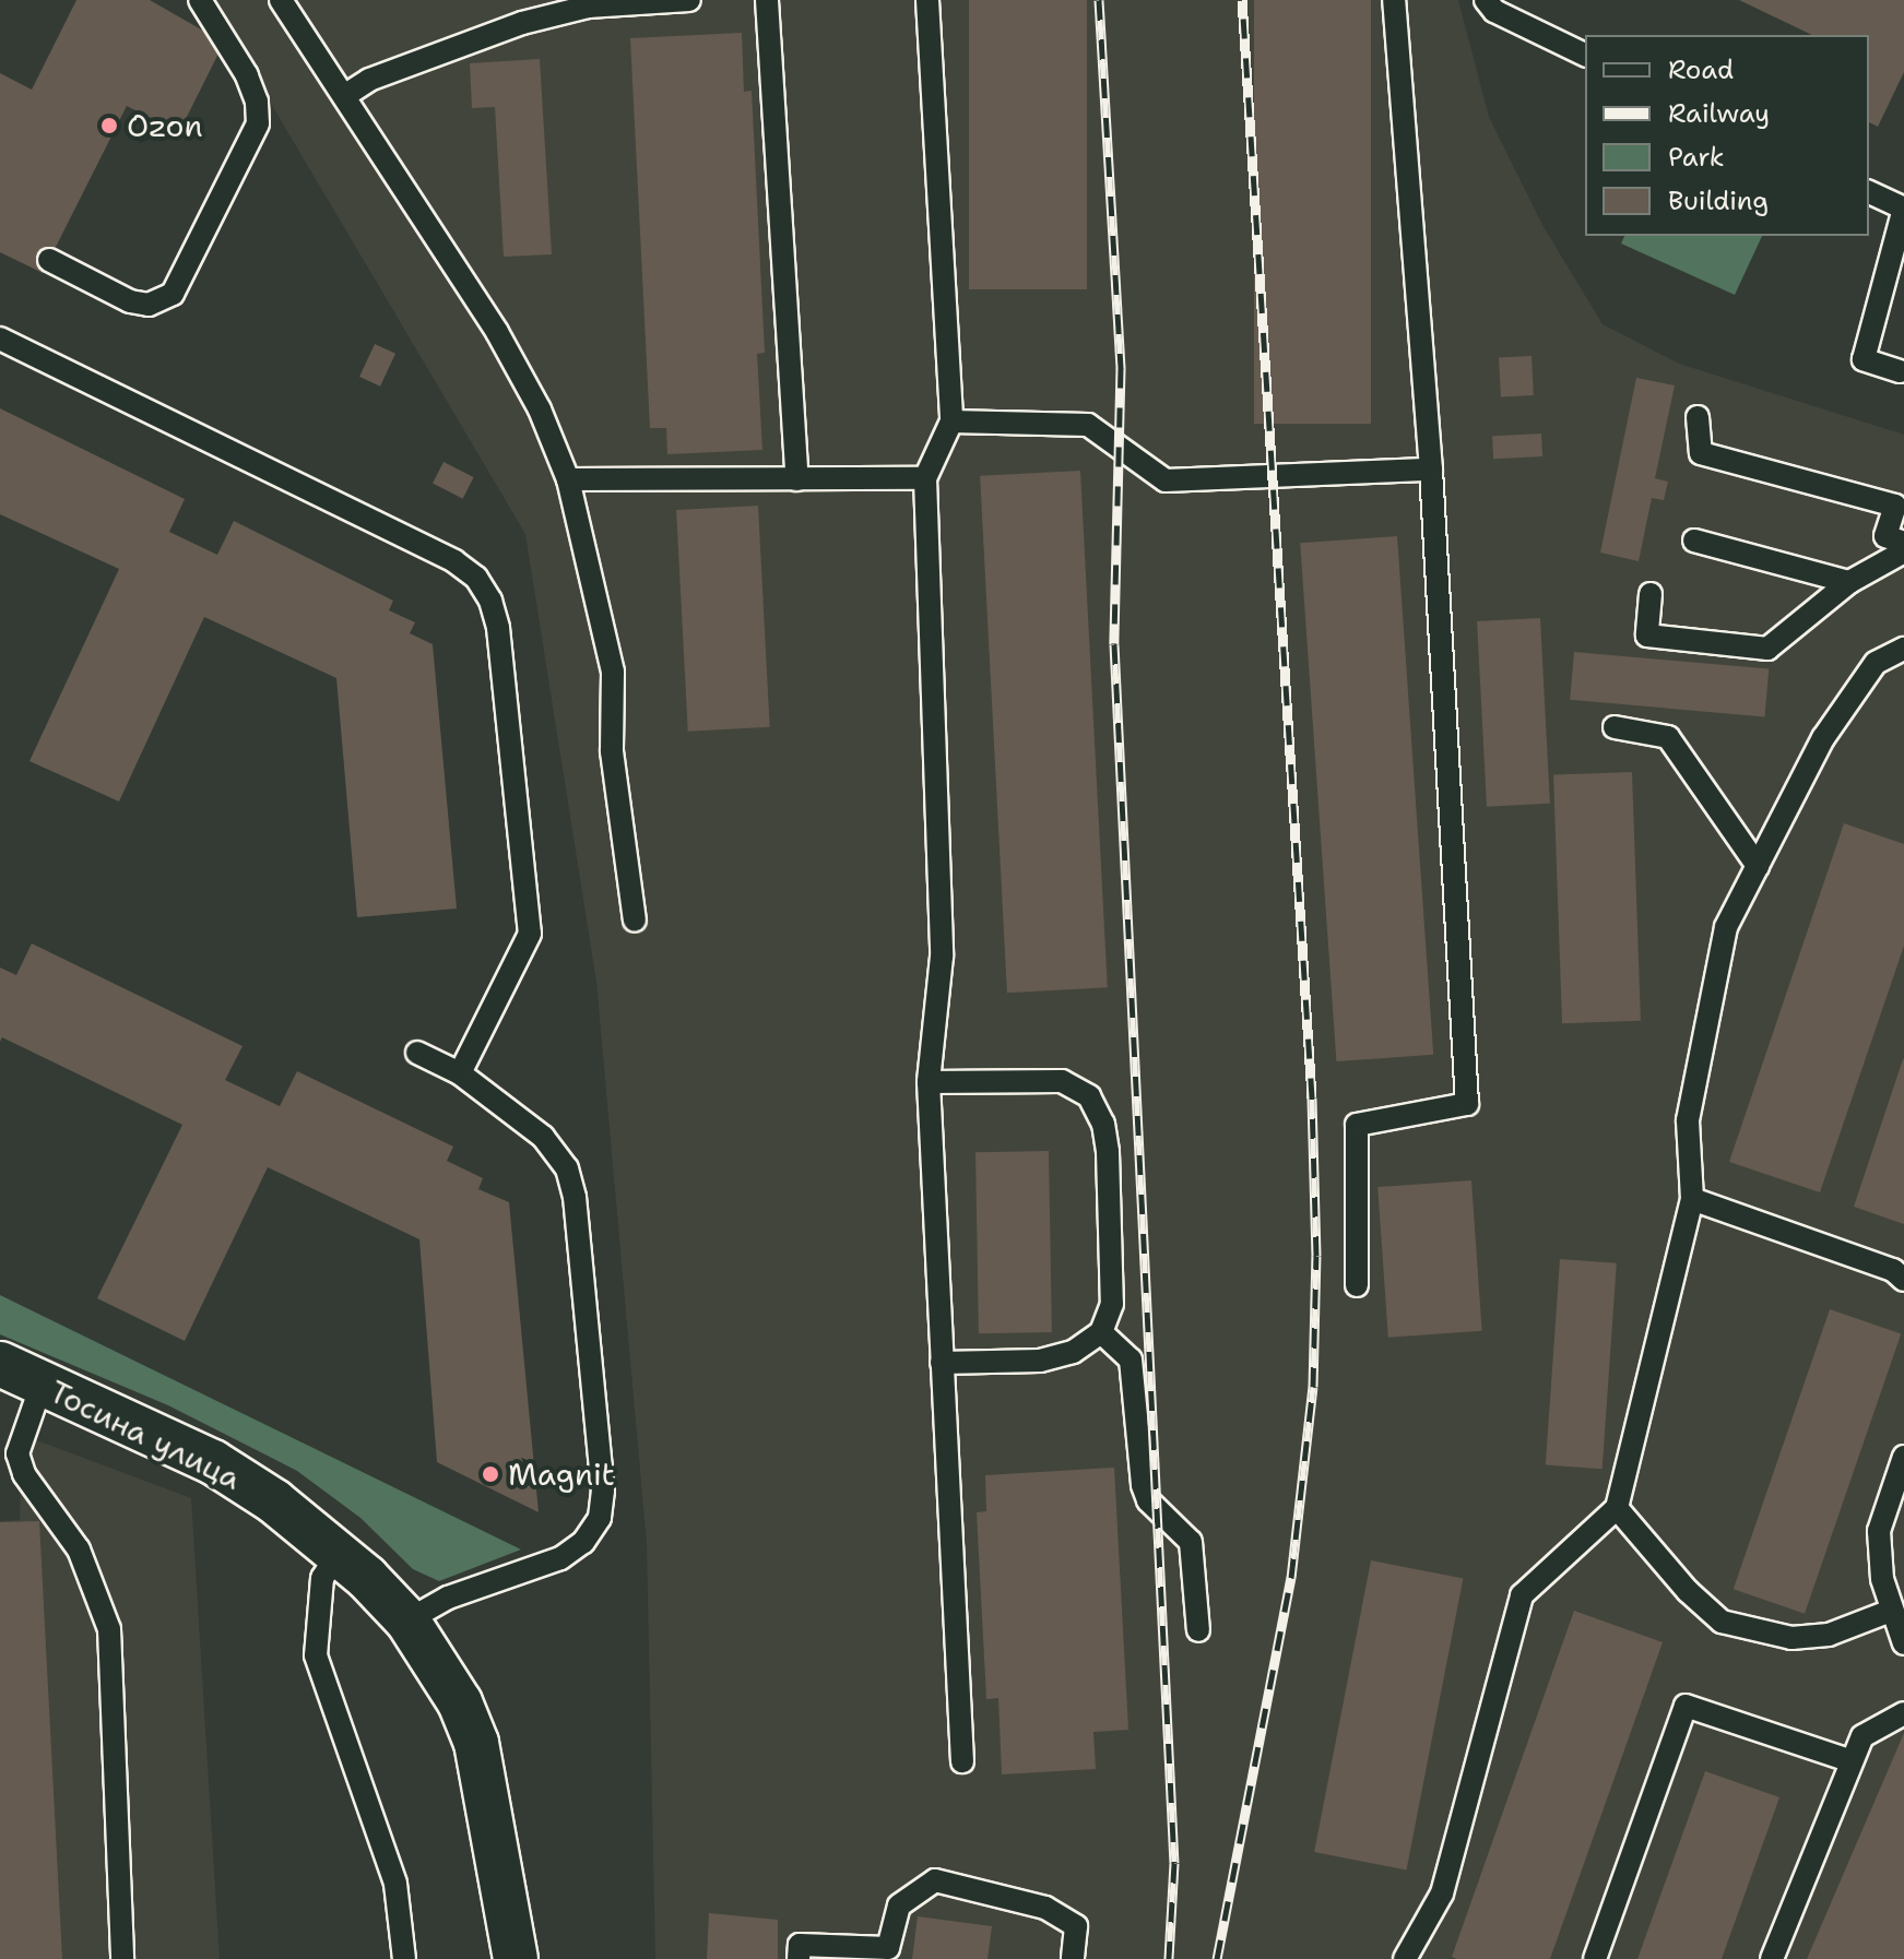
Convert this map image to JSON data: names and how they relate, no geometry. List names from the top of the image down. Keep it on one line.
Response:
{"streets":{"street":["Тосина улица"]},"places":["Ozon","Magnit"],"legend":["Road","Railway","Park","Building"]}
